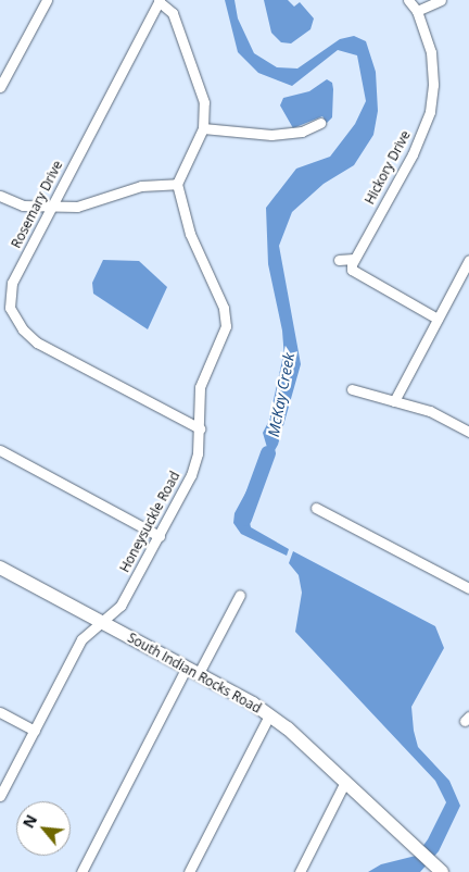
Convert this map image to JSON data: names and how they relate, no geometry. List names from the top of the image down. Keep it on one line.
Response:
{"streets":{"street":["Hickory Drive","Rosemary Drive","Honeysuckle Road","South Indian Rocks Road"]},"crossings":[["Rosemary Drive","Honeysuckle Road"],["Honeysuckle Road","South Indian Rocks Road"]],"water":["McKay Creek"],"north":"top left"}
